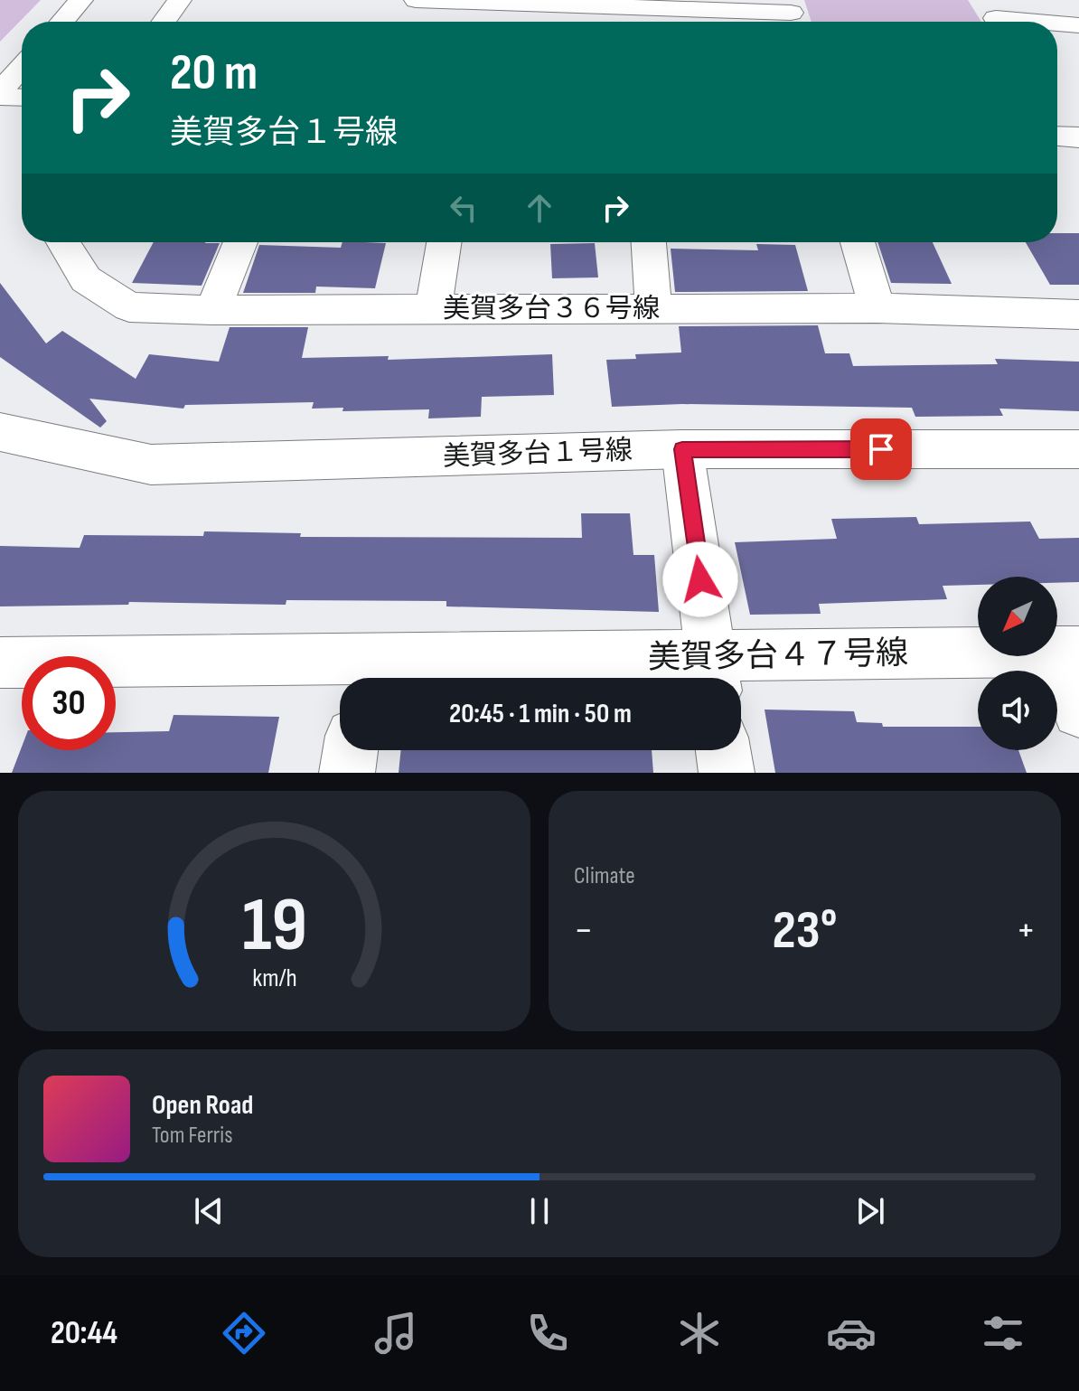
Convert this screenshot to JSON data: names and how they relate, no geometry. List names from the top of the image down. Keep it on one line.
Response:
{"streets":{"street":["美賀多台３６号線","美賀多台１号線","美賀多台４７号線"]},"north":"bottom left","page":{"turn":["20 m","美賀多台１号線"],"limit":"30","trip":"20:45 · 1 min · 50 m","tile":"Climate","heat":["−","23°","+"],"song":["Open Road","Tom Ferris"],"tabs":"20:44","gauge":["19","km/h"]}}
